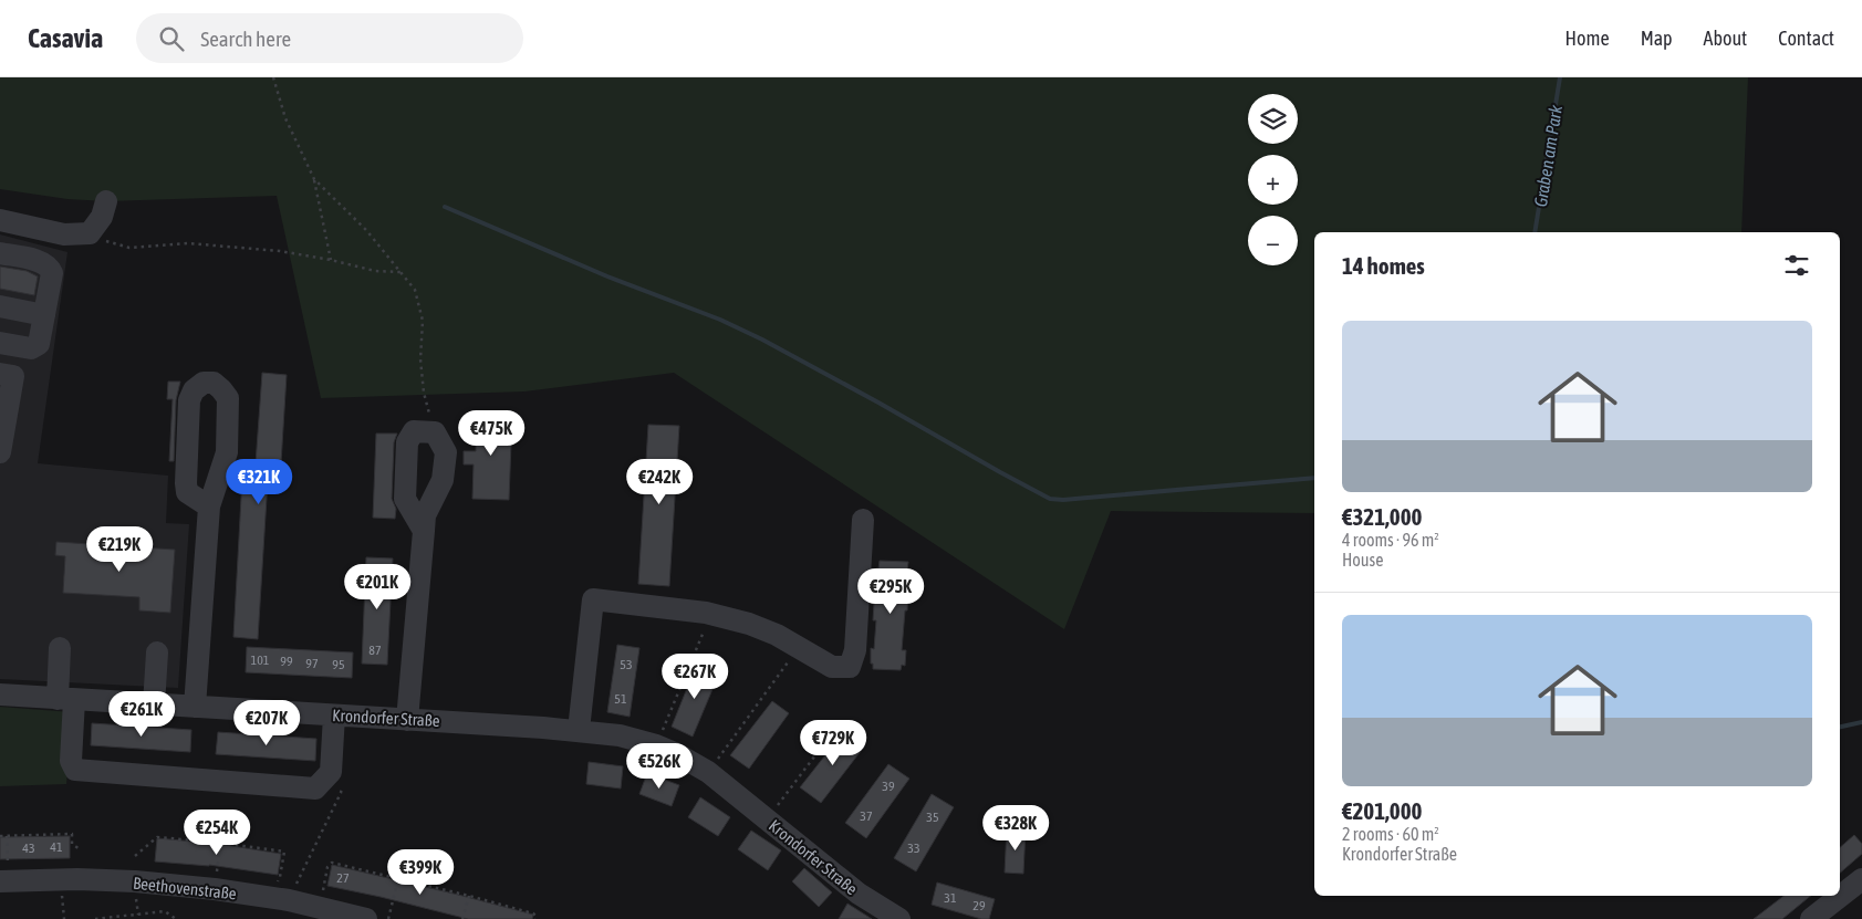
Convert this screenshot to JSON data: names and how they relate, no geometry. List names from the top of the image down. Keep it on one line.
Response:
{"streets":{"street":["Krondorfer Straße","Beethovenstraße"]},"water":["Graben am Park"],"house_numbers":["87","101","99","97","95","53","51","39","37","35","41","43","33","27","31","29"],"page":{"header":"Casavia","search":"Search here","nav":["Home","Map","About","Contact"],"map_buttons":["+","−"],"heading":"14 homes","list":[{"name":"€321,000","note":"4 rooms · 96 m² · House"},{"name":"€201,000","note":"2 rooms · 60 m² · Krondorfer Straße"}],"price":["€475K","€321K","€242K","€219K","€201K","€295K","€267K","€261K","€207K","€729K","€526K","€328K","€254K","€399K"]}}
